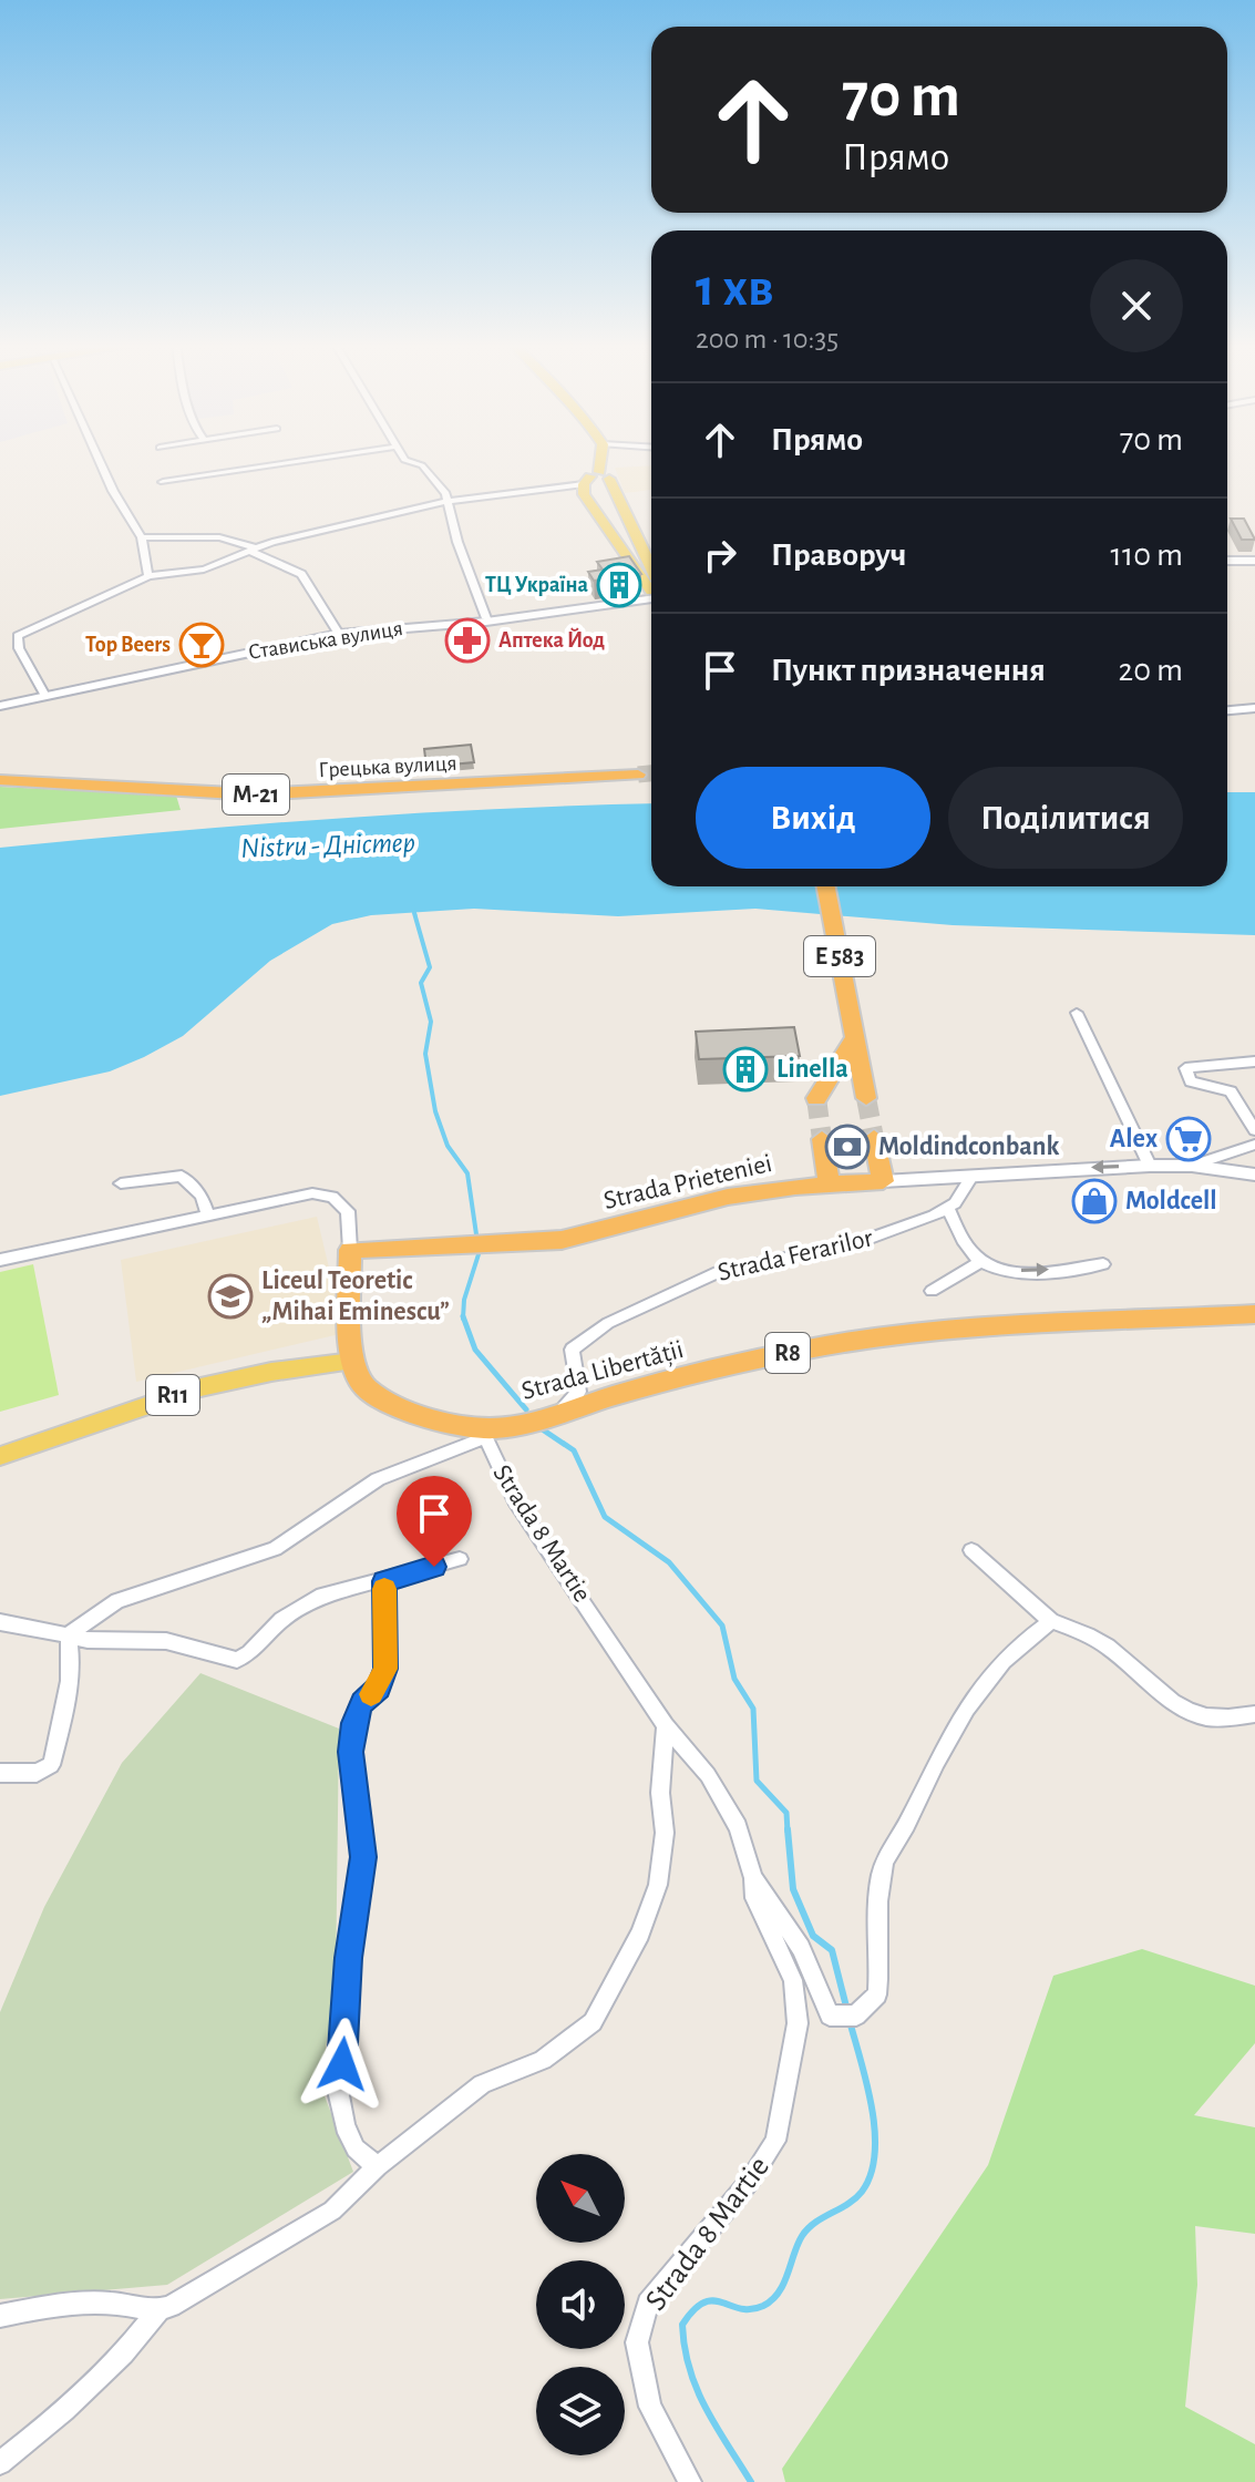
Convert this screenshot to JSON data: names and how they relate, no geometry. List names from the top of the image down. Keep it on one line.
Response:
{"streets":{"highway":["Грецька вулиця","М-21","E 583","Strada Prieteniei","R8","Strada Libertății"],"main road":["Стависька вулиця","R11"],"street":["Strada Ferarilor","Strada 8 Martie"]},"crossings":[["Strada Ferarilor","Strada Libertății"],["Strada Libertății","R11"],["Strada Libertății","Strada 8 Martie"]],"water":["Nistru - Дністер"],"places":{"building":["ТЦ Україна","Linella"],"pharmacy":["Аптека Йод"],"bar":["Top Beers"],"supermarket":["Alex"],"bank":["Moldindconbank"],"shop":["Moldcell"],"school or university":["Liceul Teoretic „Mihai Eminescu”"]},"north":"top left","page":{"turn":["70 m","Прямо"],"heading":["1 хв","200 m · 10:35"],"list":[{"name":"Прямо","value":"70 m"},{"name":"Праворуч","value":"110 m"},{"name":"Пункт призначення","value":"20 m"}],"buttons":["Вихід","Поділитися"]}}
